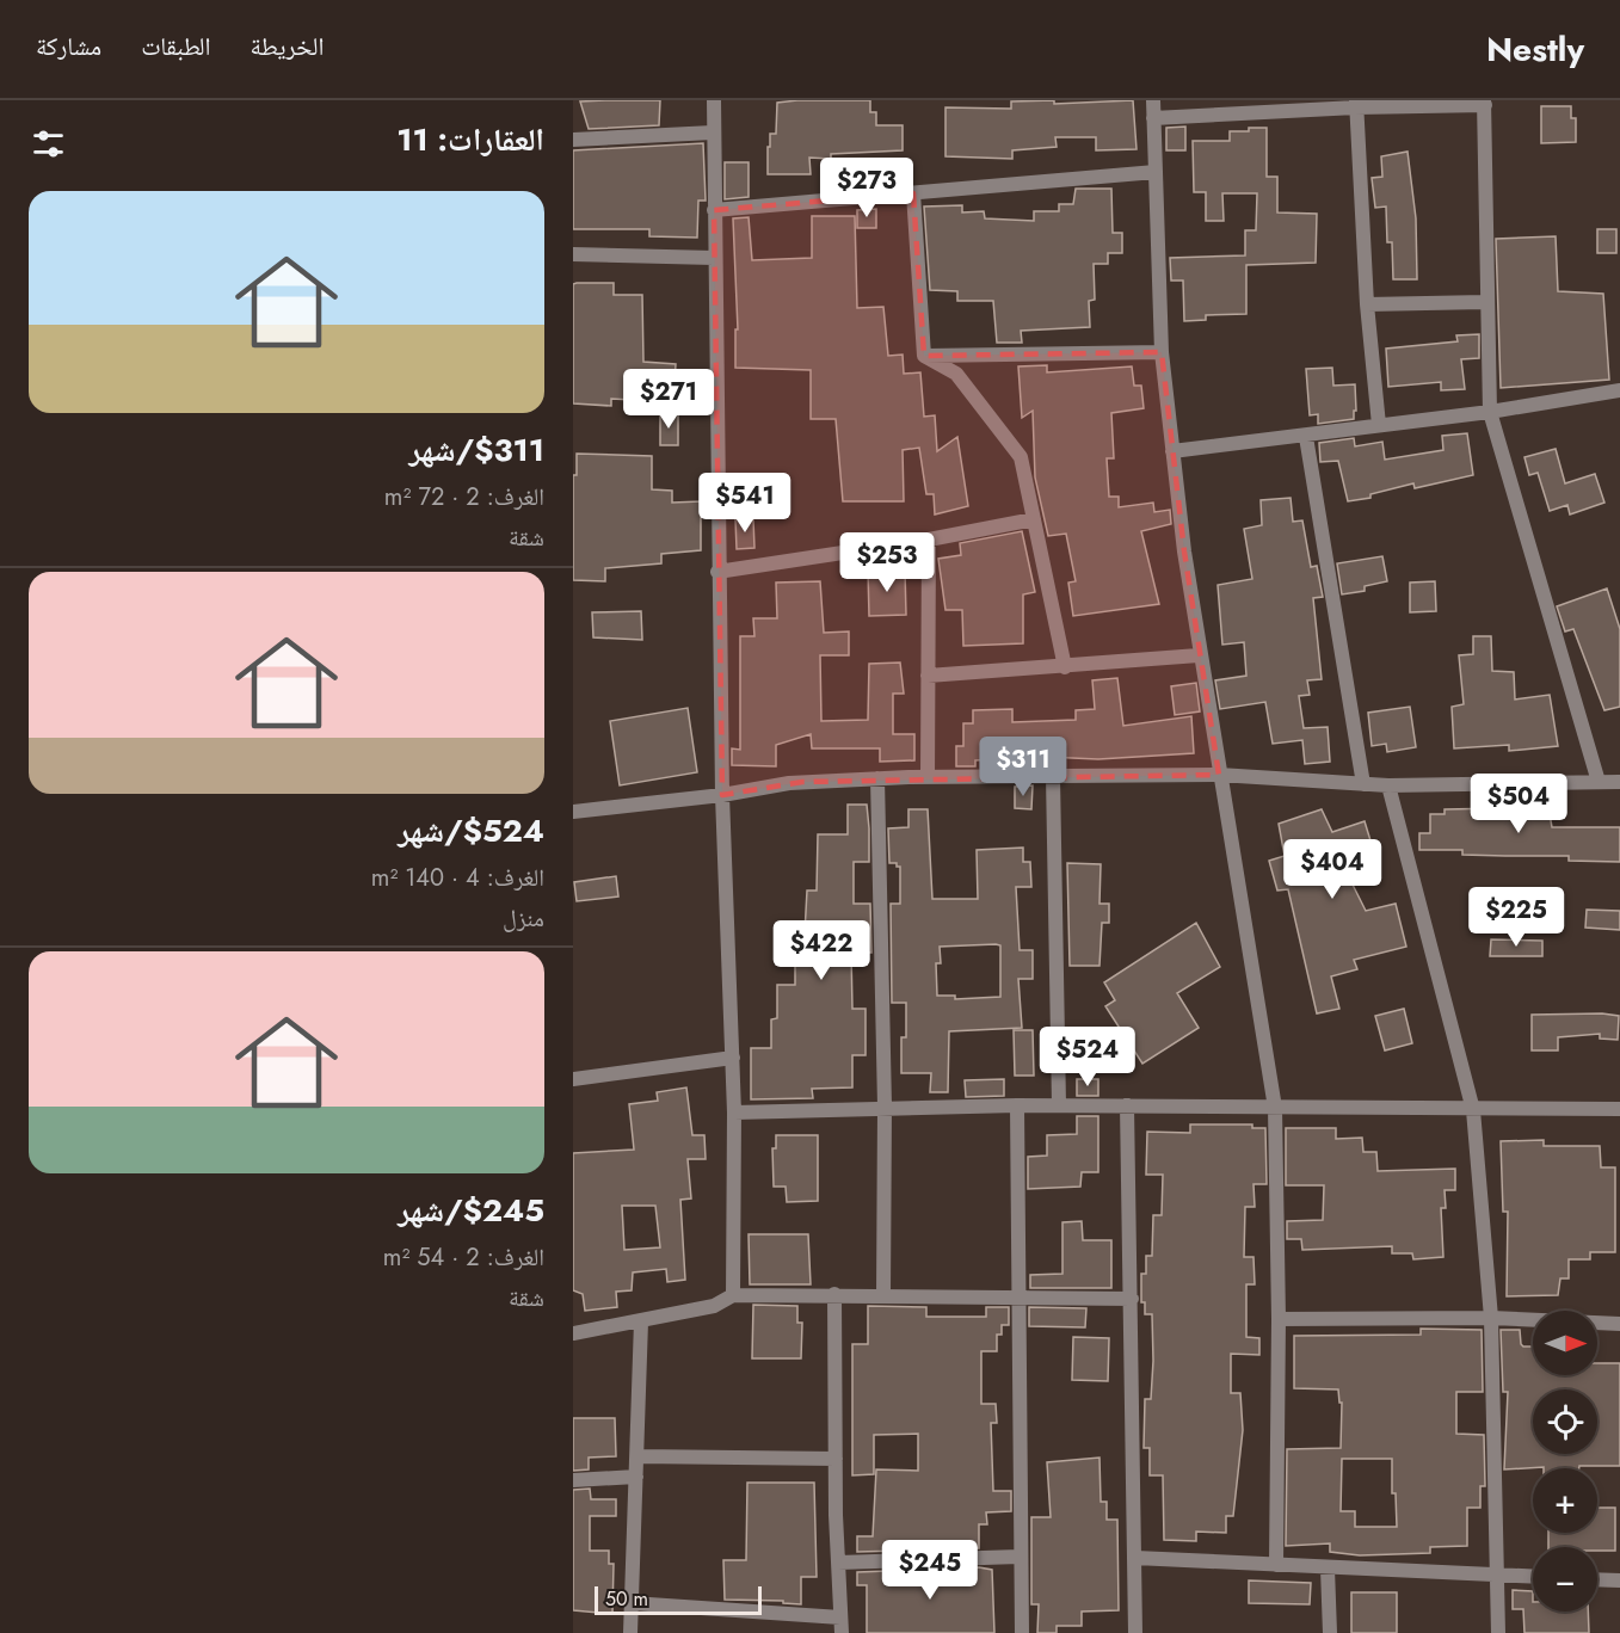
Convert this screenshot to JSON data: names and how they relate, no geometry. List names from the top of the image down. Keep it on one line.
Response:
{"scale_bar":"50 m","north":"right","page":{"header":"Nestly","nav":["الخريطة","الطبقات","مشاركة"],"heading":"العقارات: 11","price":["$273","$271","$541","$253","$311","$504","$404","$225","$422","$524","$245"],"list":[{"name":"$311/شهر","note":"الغرف: 2 · 72 m² · شقة"},{"name":"$524/شهر","note":"الغرف: 4 · 140 m² · منزل"},{"name":"$245/شهر","note":"الغرف: 2 · 54 m² · شقة"}],"map_buttons":["+","−"],"scale":"50 m"}}
